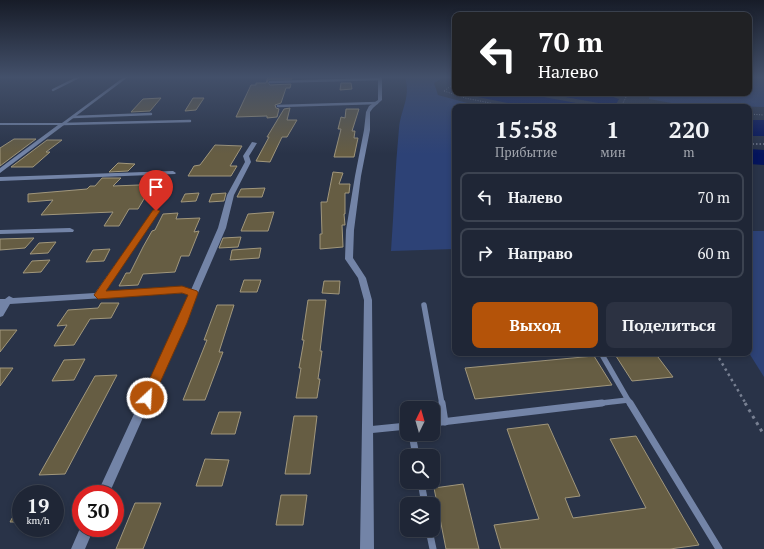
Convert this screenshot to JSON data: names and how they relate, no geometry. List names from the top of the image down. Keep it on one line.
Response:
{"north":"top","page":{"turn":["70 m","Налево"],"eta":["15:58","Прибытие","1","мин","220","m"],"list":[{"name":"Налево","value":"70 m"},{"name":"Направо","value":"60 m"}],"buttons":["Выход","Поделиться"],"speed":"19 km/h","limit":"30"}}
